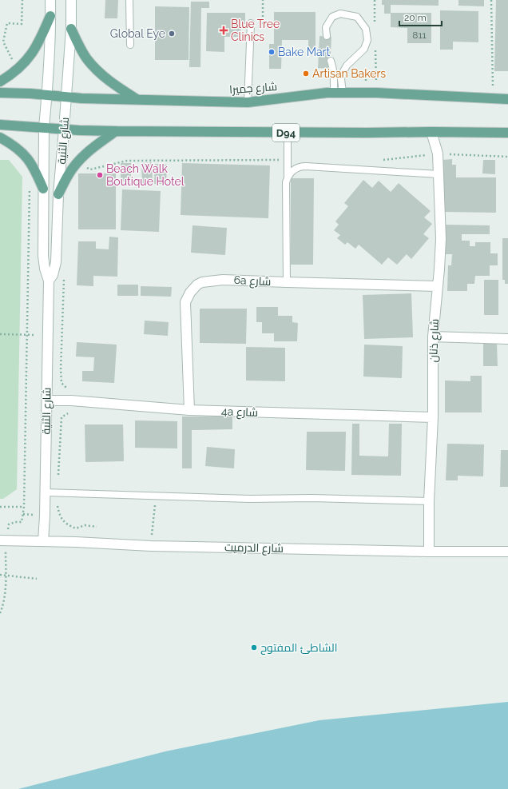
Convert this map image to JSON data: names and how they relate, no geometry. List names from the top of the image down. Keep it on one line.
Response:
{"streets":{"main road":["شارع جميرا","D94"],"street":["شارع الثنية","6a شارع","شارع ذنان","4a شارع","شارع الدرميت"]},"crossings":[["شارع جميرا","شارع الثنية"],["D94","شارع الثنية"],["D94","شارع ذنان"],["شارع الثنية","4a شارع"],["شارع الثنية","شارع الدرميت"],["6a شارع","شارع ذنان"],["6a شارع","4a شارع"],["شارع ذنان","4a شارع"],["شارع ذنان","شارع الدرميت"]],"places":{"health":["Blue Tree Clinics"],"other":["Global Eye","Bake Mart","Artisan Bakers","Beach Walk Boutique Hotel","الشاطئ المفتوح"]},"house_numbers":["811"],"scale_bar":"20 m"}
